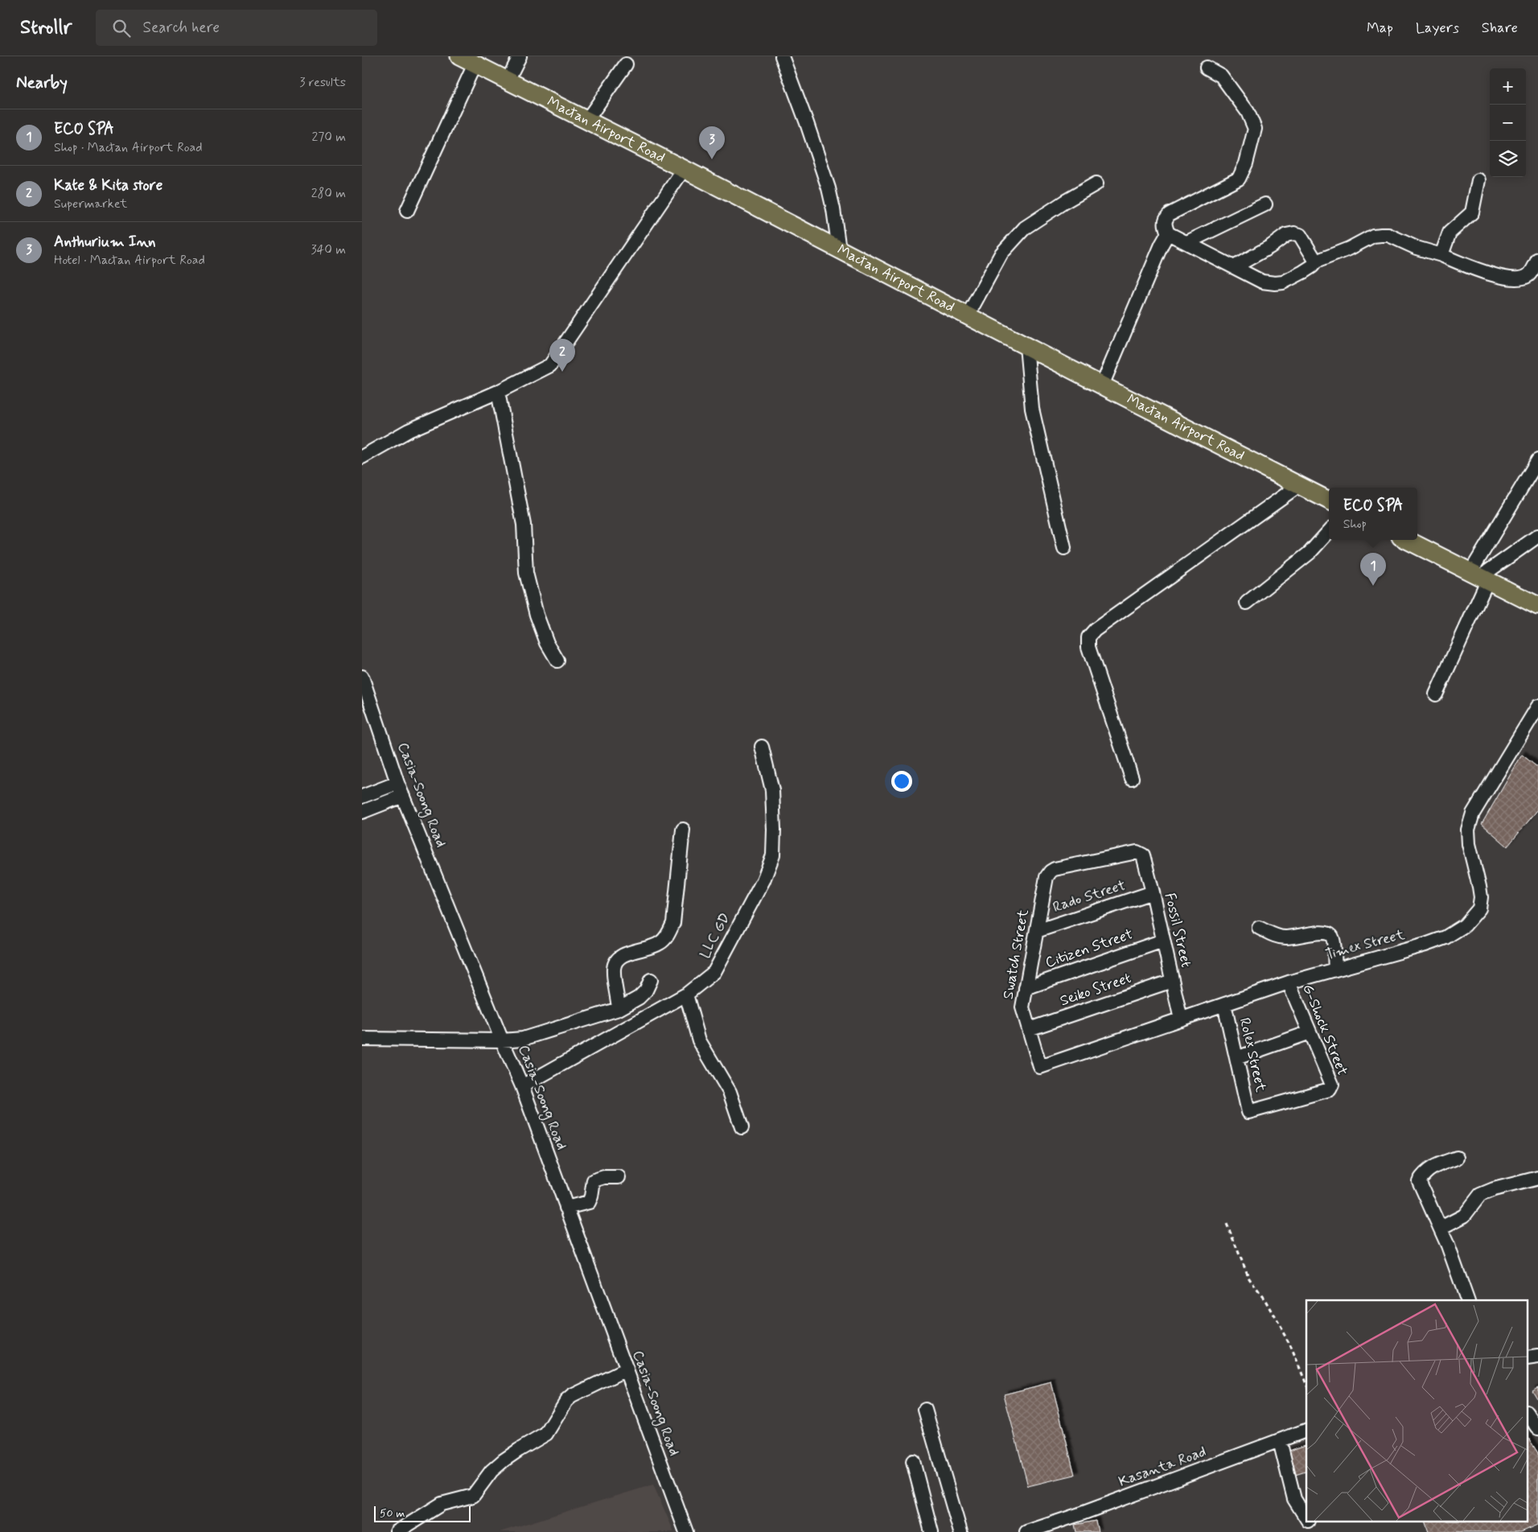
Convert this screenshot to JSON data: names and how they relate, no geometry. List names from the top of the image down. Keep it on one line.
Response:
{"streets":{"main road":["Mactan Airport Road"],"street":["Casia-Soong Road","Rado Street","Fossil Street","LLC GD","Timex Street","Citizen Street","Swatch Street","Seiko Street","G-Shock Street","Rolex Street","Kasanta Road"]},"crossings":[["Casia-Soong Road","LLC GD"],["Rado Street","Fossil Street"],["Rado Street","Swatch Street"],["Fossil Street","Timex Street"],["Fossil Street","Citizen Street"],["Fossil Street","Swatch Street"],["Fossil Street","Seiko Street"],["Timex Street","Swatch Street"],["Timex Street","G-Shock Street"],["Timex Street","Rolex Street"],["Citizen Street","Swatch Street"],["Swatch Street","Seiko Street"],["G-Shock Street","Rolex Street"]],"scale_bar":"50 m","page":{"header":"Strollr","search":"Search here","nav":["Map","Layers","Share"],"heading":["Nearby","3 results"],"map_buttons":["+","−"],"list":[{"mark":"1","name":"ECO SPA","note":"Shop · Mactan Airport Road","value":"270 m"},{"mark":"2","name":"Kate & Kita store","note":"Supermarket","value":"280 m"},{"mark":"3","name":"Anthurium Inn","note":"Hotel · Mactan Airport Road","value":"340 m"}],"pins":["3","2","1"],"popup":["ECO SPA","Shop"],"scale":"50 m"}}
